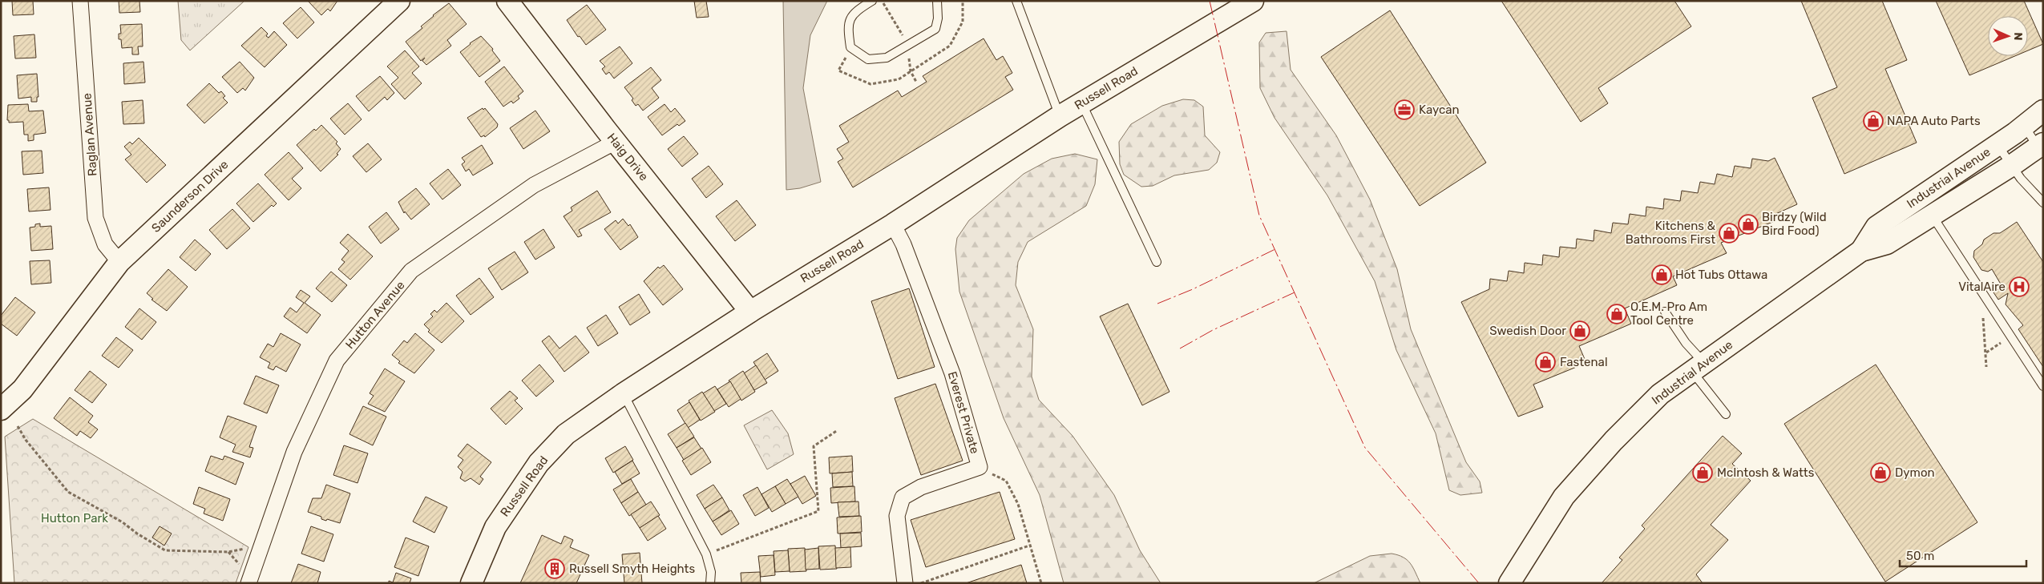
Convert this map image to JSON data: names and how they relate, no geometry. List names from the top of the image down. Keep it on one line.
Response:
{"streets":{"street":["Russell Road","Raglan Avenue","Haig Drive","Industrial Avenue","Saunderson Drive","Hutton Avenue","Everest Private"]},"crossings":[["Russell Road","Haig Drive"],["Russell Road","Everest Private"],["Raglan Avenue","Saunderson Drive"],["Haig Drive","Hutton Avenue"]],"parks":["Hutton Park"],"places":{"office":["Kaycan"],"shop":["NAPA Auto Parts","Birdzy (Wild Bird Food)","Kitchens & Bathrooms First","Hot Tubs Ottawa","O.E.M. Pro Am Tool Centre","Swedish Door","Fastenal","McIntosh & Watts","Dymon"],"hospital":["VitalAire"],"building":["Russell Smyth Heights"]},"scale_bar":"50 m","north":"right"}
